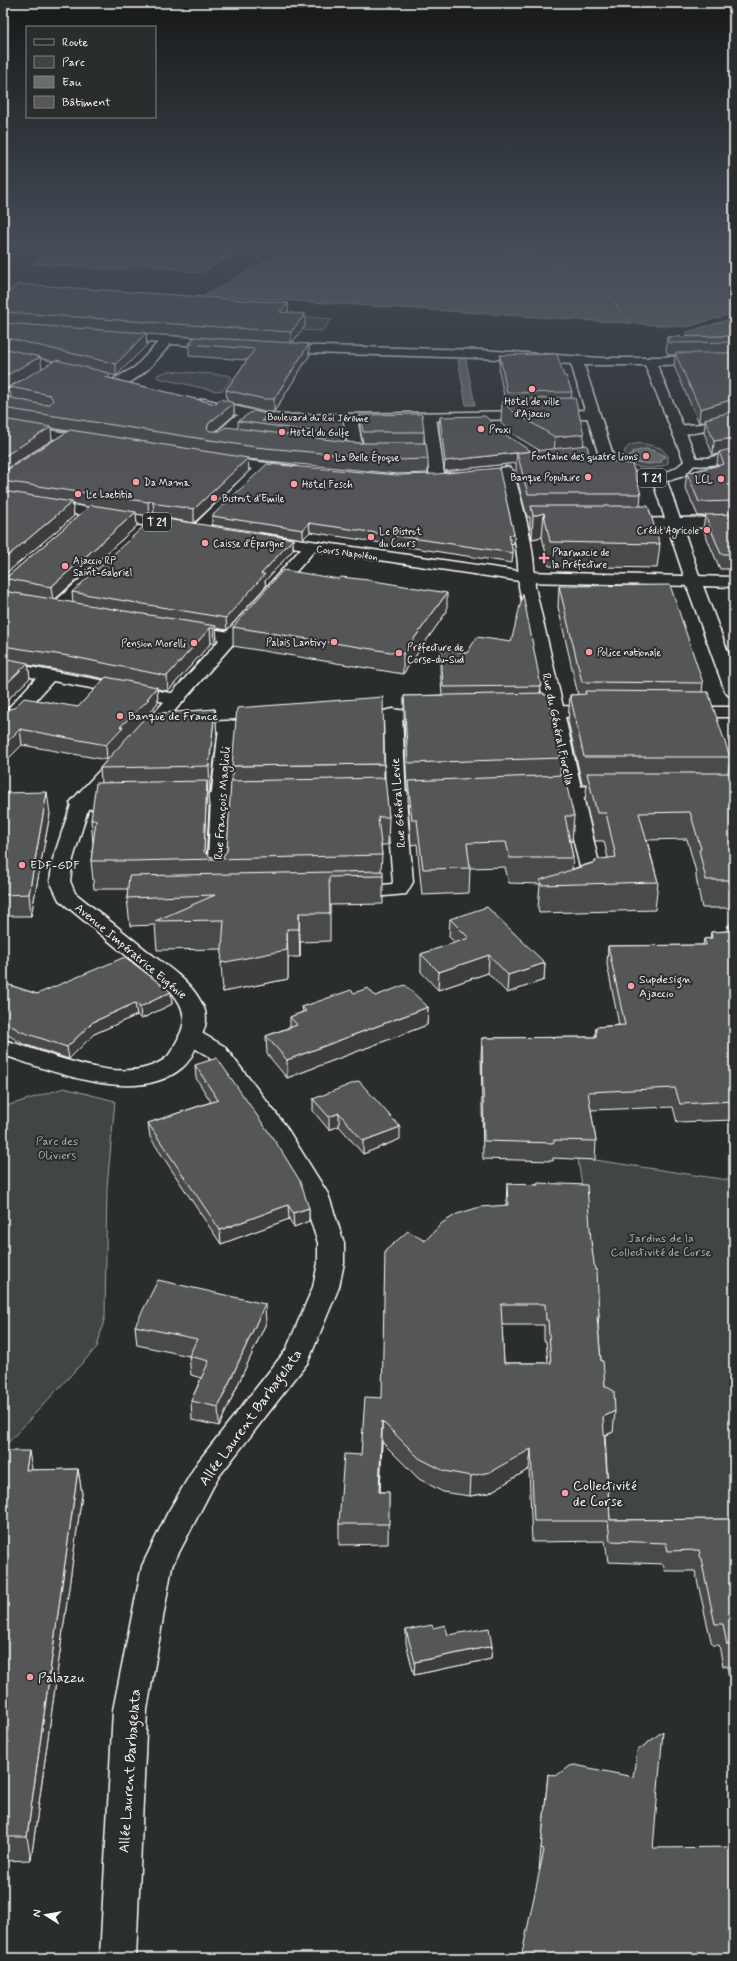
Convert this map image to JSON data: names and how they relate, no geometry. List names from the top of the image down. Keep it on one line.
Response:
{"streets":{"street":["Boulevard du Roi Jérôme","T 21","Cours Napoléon","Rue du Général Fiorella","Rue François Maglioli","Rue Général Levie","Avenue Impératrice Eugénie","Allée Laurent Barbagelata"]},"crossings":[["Boulevard du Roi Jérôme","T 21"],["T 21","Cours Napoléon"],["Cours Napoléon","Rue du Général Fiorella"],["Avenue Impératrice Eugénie","Allée Laurent Barbagelata"]],"parks":["Parc des Oliviers","Jardins de la Collectivité de Corse"],"places":{"other":["Hôtel de ville d’Ajaccio","Proxi","Hôtel du Golfe","Fontaine des quatre lions","La Belle Époque","Banque Populaire","LCL","Da Mama","Hôtel Fesch","Le Laetitia","Bistrot d'Emile","Crédit Agricole","Le Bistrot du Cours","Caisse d'Épargne","Ajaccio RP Saint-Gabriel","Palais Lantivy","Pension Morelli","Police nationale","Préfecture de Corse-du-Sud","Banque de France","EDF-GDF","Supdesign Ajaccio","Collectivité de Corse","Palazzu"],"health":["Pharmacie de la Préfecture"]},"legend":["Route","Parc","Eau","Bâtiment"],"north":"left"}
